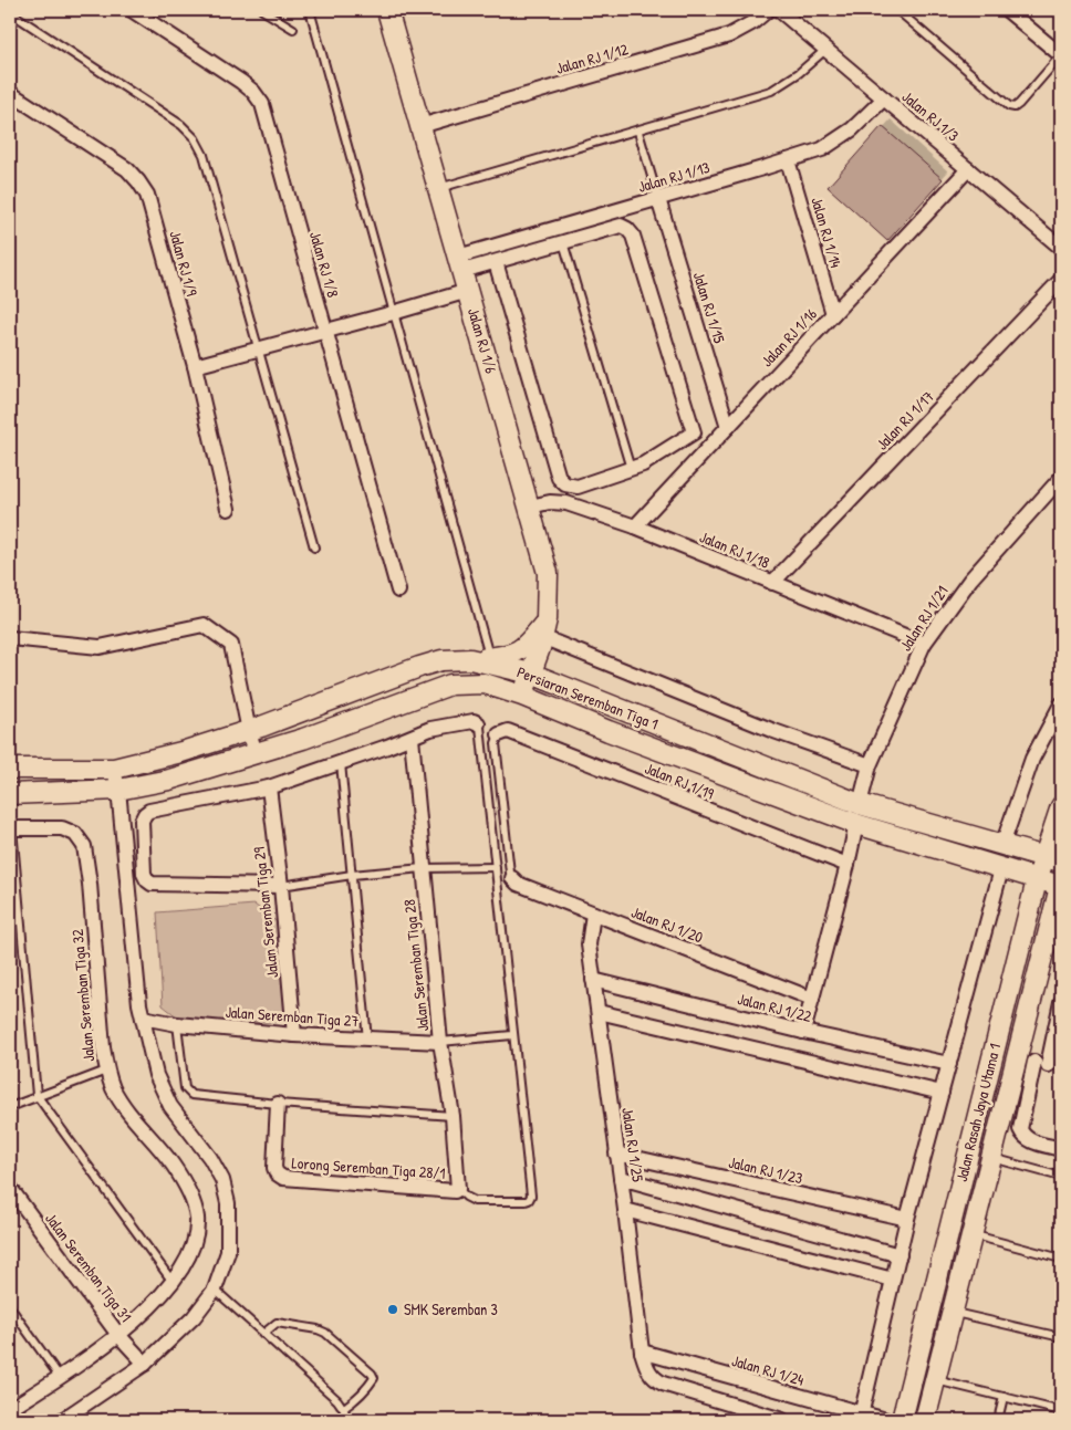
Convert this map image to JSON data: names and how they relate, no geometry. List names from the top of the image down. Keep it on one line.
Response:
{"streets":{"main road":["Jalan RJ 1/6","Persiaran Seremban Tiga 1","Jalan Rasah Jaya Utama 1"],"street":["Jalan RJ 1/12","Jalan RJ 1/3","Jalan RJ 1/13","Jalan RJ 1/14","Jalan RJ 1/9","Jalan RJ 1/8","Jalan RJ 1/15","Jalan RJ 1/16","Jalan RJ 1/17","Jalan RJ 1/18","Jalan RJ 1/21","Jalan RJ 1/19","Jalan Seremban Tiga 29","Jalan RJ 1/20","Jalan Seremban Tiga 28","Jalan Seremban Tiga 32","Jalan RJ 1/22","Jalan Seremban Tiga 27","Jalan RJ 1/25","Lorong Seremban Tiga 28/1","Jalan RJ 1/23","Jalan Seremban Tiga 31","Jalan RJ 1/24"]},"crossings":[["Jalan RJ 1/12","Jalan RJ 1/6"],["Jalan RJ 1/3","Jalan RJ 1/13"],["Jalan RJ 1/3","Jalan RJ 1/16"],["Jalan RJ 1/13","Jalan RJ 1/14"],["Jalan RJ 1/13","Jalan RJ 1/15"],["Jalan RJ 1/13","Jalan RJ 1/6"],["Jalan RJ 1/14","Jalan RJ 1/16"],["Jalan RJ 1/15","Jalan RJ 1/16"],["Jalan RJ 1/16","Jalan RJ 1/18"],["Jalan RJ 1/6","Jalan RJ 1/18"],["Jalan RJ 1/6","Persiaran Seremban Tiga 1"],["Jalan RJ 1/17","Jalan RJ 1/18"],["Jalan RJ 1/18","Jalan RJ 1/21"],["Jalan RJ 1/21","Persiaran Seremban Tiga 1"],["Persiaran Seremban Tiga 1","Jalan Rasah Jaya Utama 1"],["Jalan Seremban Tiga 29","Jalan Seremban Tiga 27"],["Jalan RJ 1/20","Jalan RJ 1/25"],["Jalan Seremban Tiga 28","Jalan Seremban Tiga 27"],["Jalan Seremban Tiga 28","Lorong Seremban Tiga 28/1"],["Jalan Seremban Tiga 32","Jalan Seremban Tiga 31"],["Jalan RJ 1/22","Jalan RJ 1/25"],["Jalan RJ 1/25","Jalan RJ 1/23"],["Jalan RJ 1/25","Jalan RJ 1/24"]],"places":["SMK Seremban 3"]}
